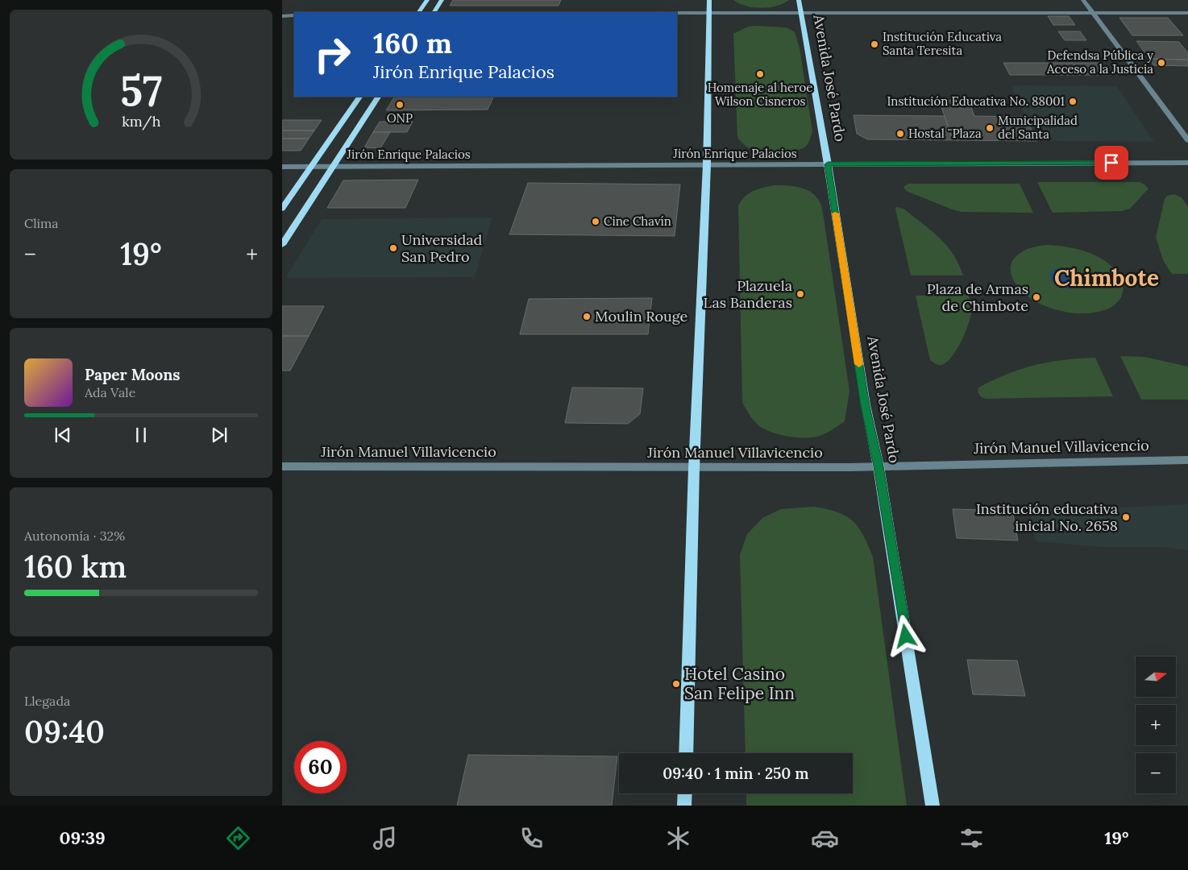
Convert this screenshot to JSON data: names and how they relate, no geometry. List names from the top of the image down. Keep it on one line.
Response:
{"streets":{"main road":["Avenida José Pardo"],"street":["Jirón Enrique Palacios","Jirón Manuel Villavicencio"]},"crossings":[["Avenida José Pardo","Jirón Enrique Palacios"],["Avenida José Pardo","Jirón Manuel Villavicencio"]],"districts":["Chimbote"],"places":["Institución Educativa Santa Teresita","Defendsa Pública y Acceso a la Justicia","Homenaje al heroe Wilson Cisneros","Institución Educativa No. 88001","ONP","Municipalidad del Santa","Hostal ¨Plaza","Cine Chavín","Universidad San Pedro","Plazuela Las Banderas","Plaza de Armas de Chimbote","Moulin Rouge","Institución educativa inicial No. 2658","Hotel Casino San Felipe Inn"],"north":"right","page":{"turn":["160 m","Jirón Enrique Palacios"],"tile":["Clima",["Autonomía · 32%","160 km"],["Llegada","09:40"]],"heat":["−","19°","+"],"song":["Paper Moons","Ada Vale"],"map_buttons":["+","−"],"limit":"60","trip":"09:40 · 1 min · 250 m","tabs":["09:39","19°"],"gauge":["57","km/h"]}}
